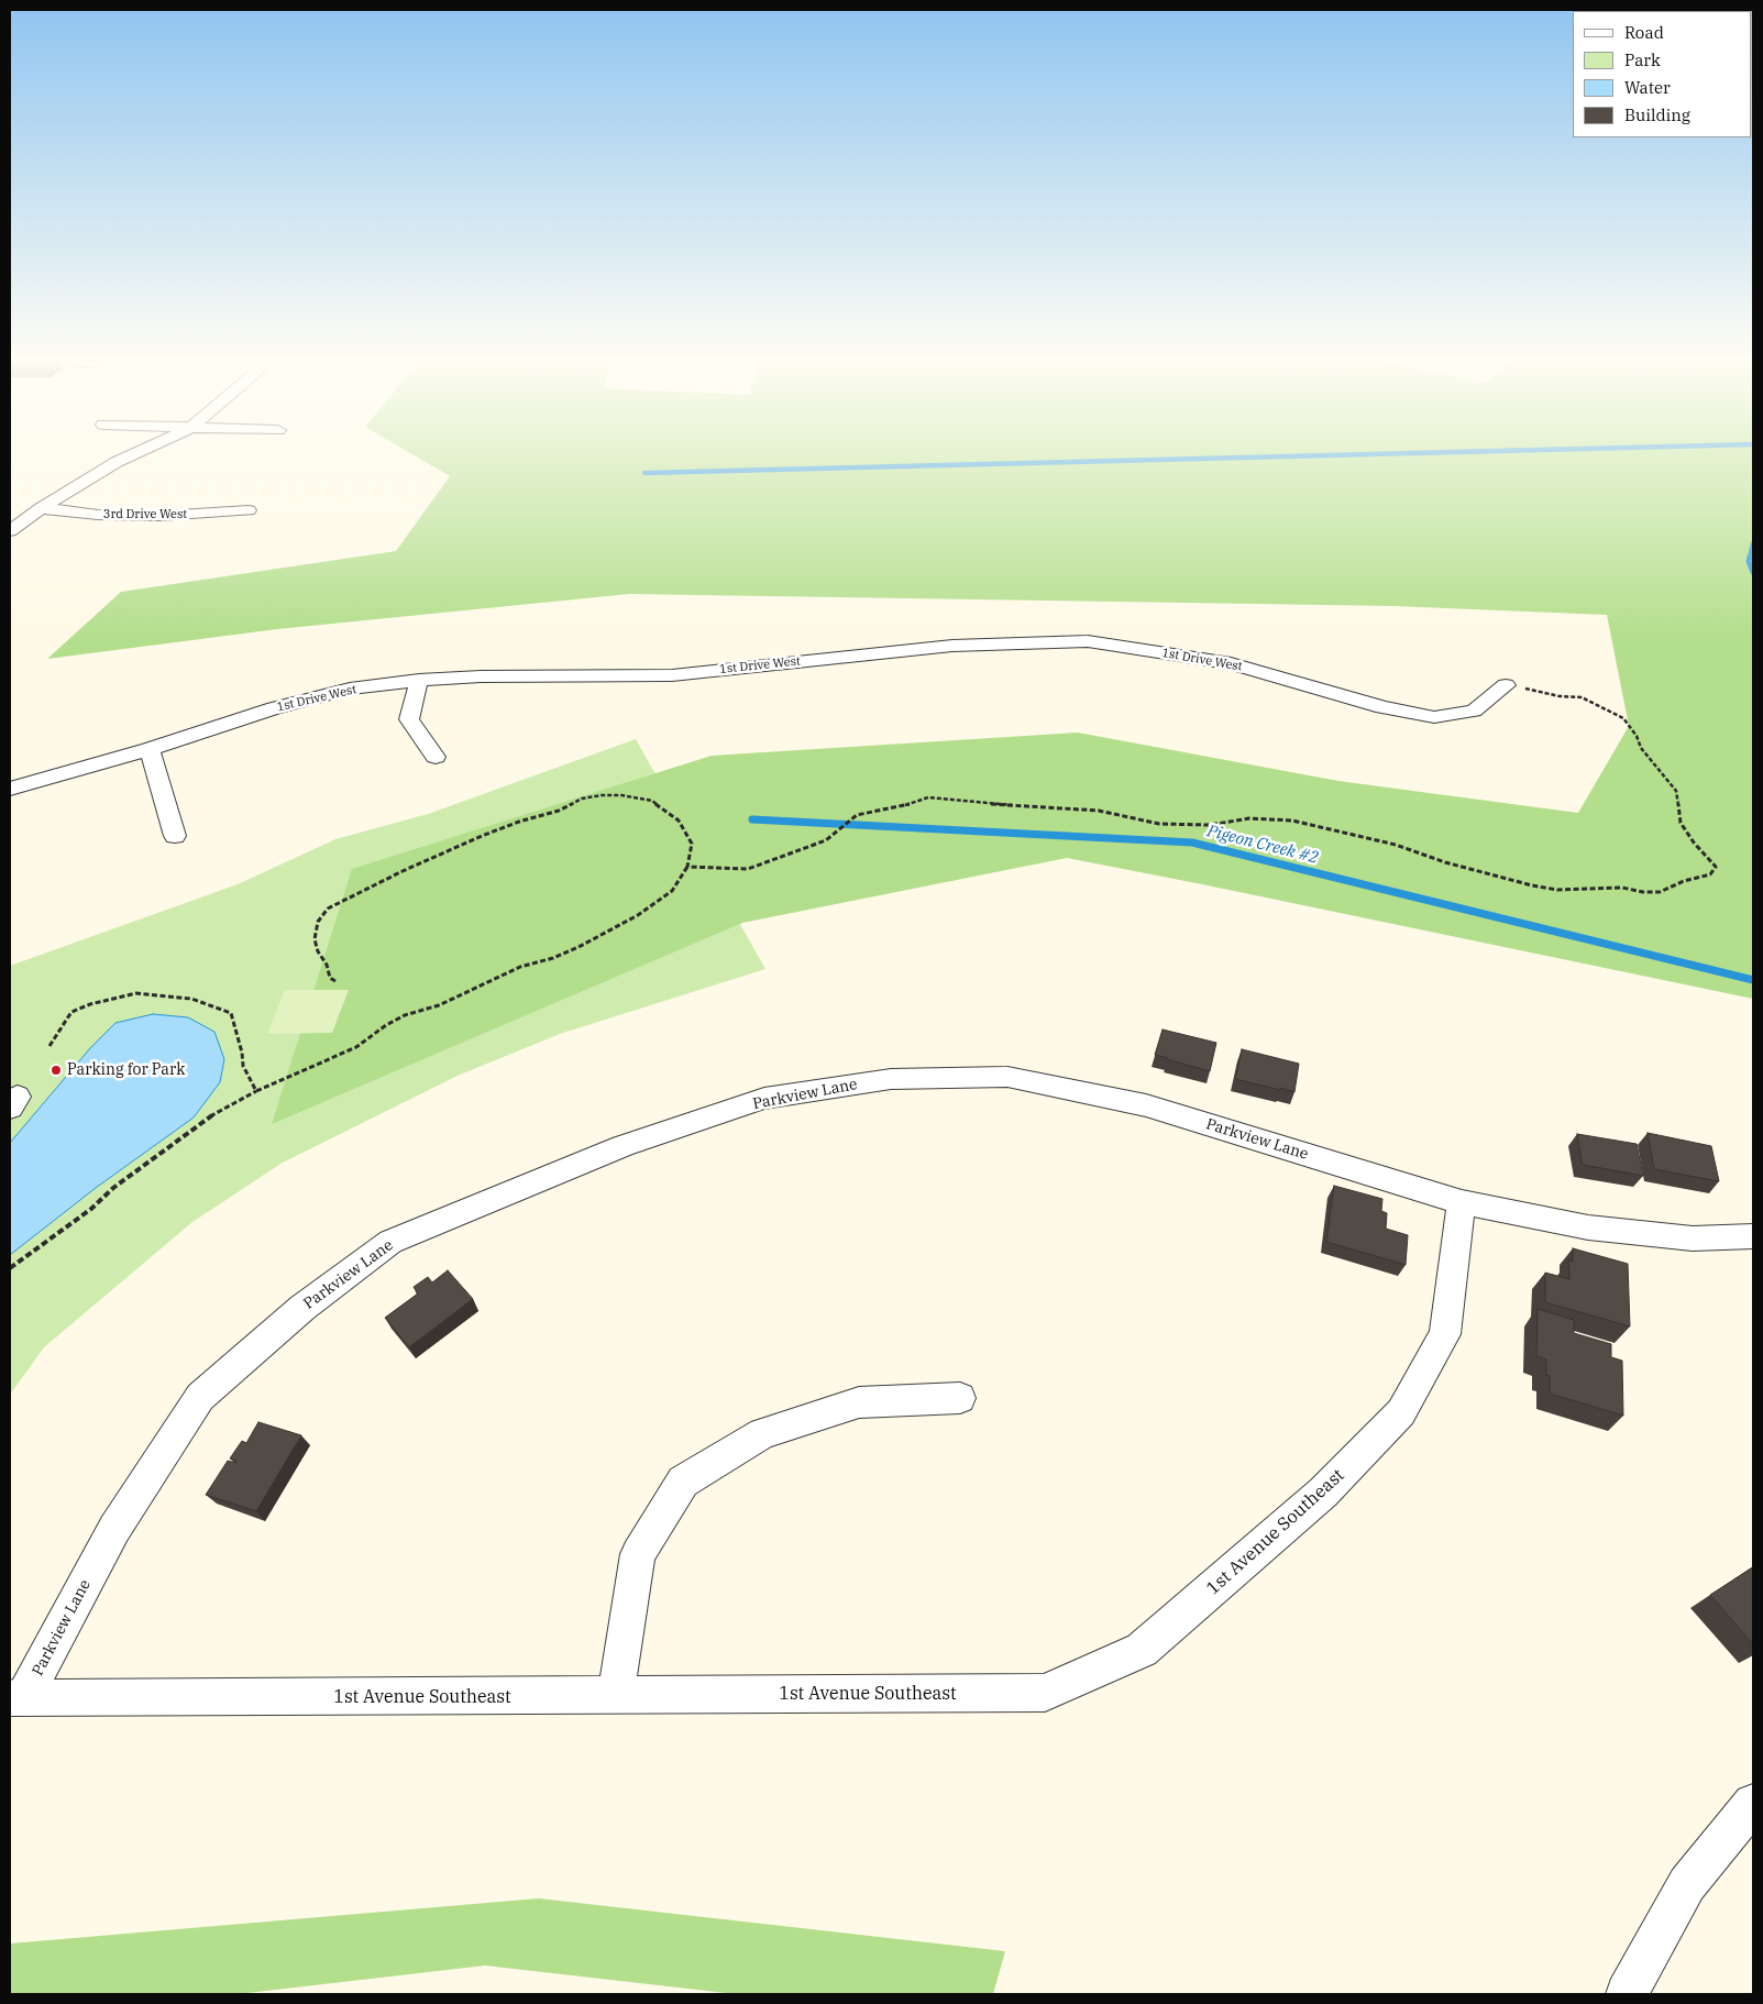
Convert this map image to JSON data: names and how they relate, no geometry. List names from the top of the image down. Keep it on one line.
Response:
{"streets":{"street":["3rd Drive West","1st Drive West","Parkview Lane","1st Avenue Southeast"]},"crossings":[["Parkview Lane","1st Avenue Southeast"]],"water":["Pigeon Creek #2"],"places":["Parking for Park"],"legend":["Road","Park","Water","Building"]}
